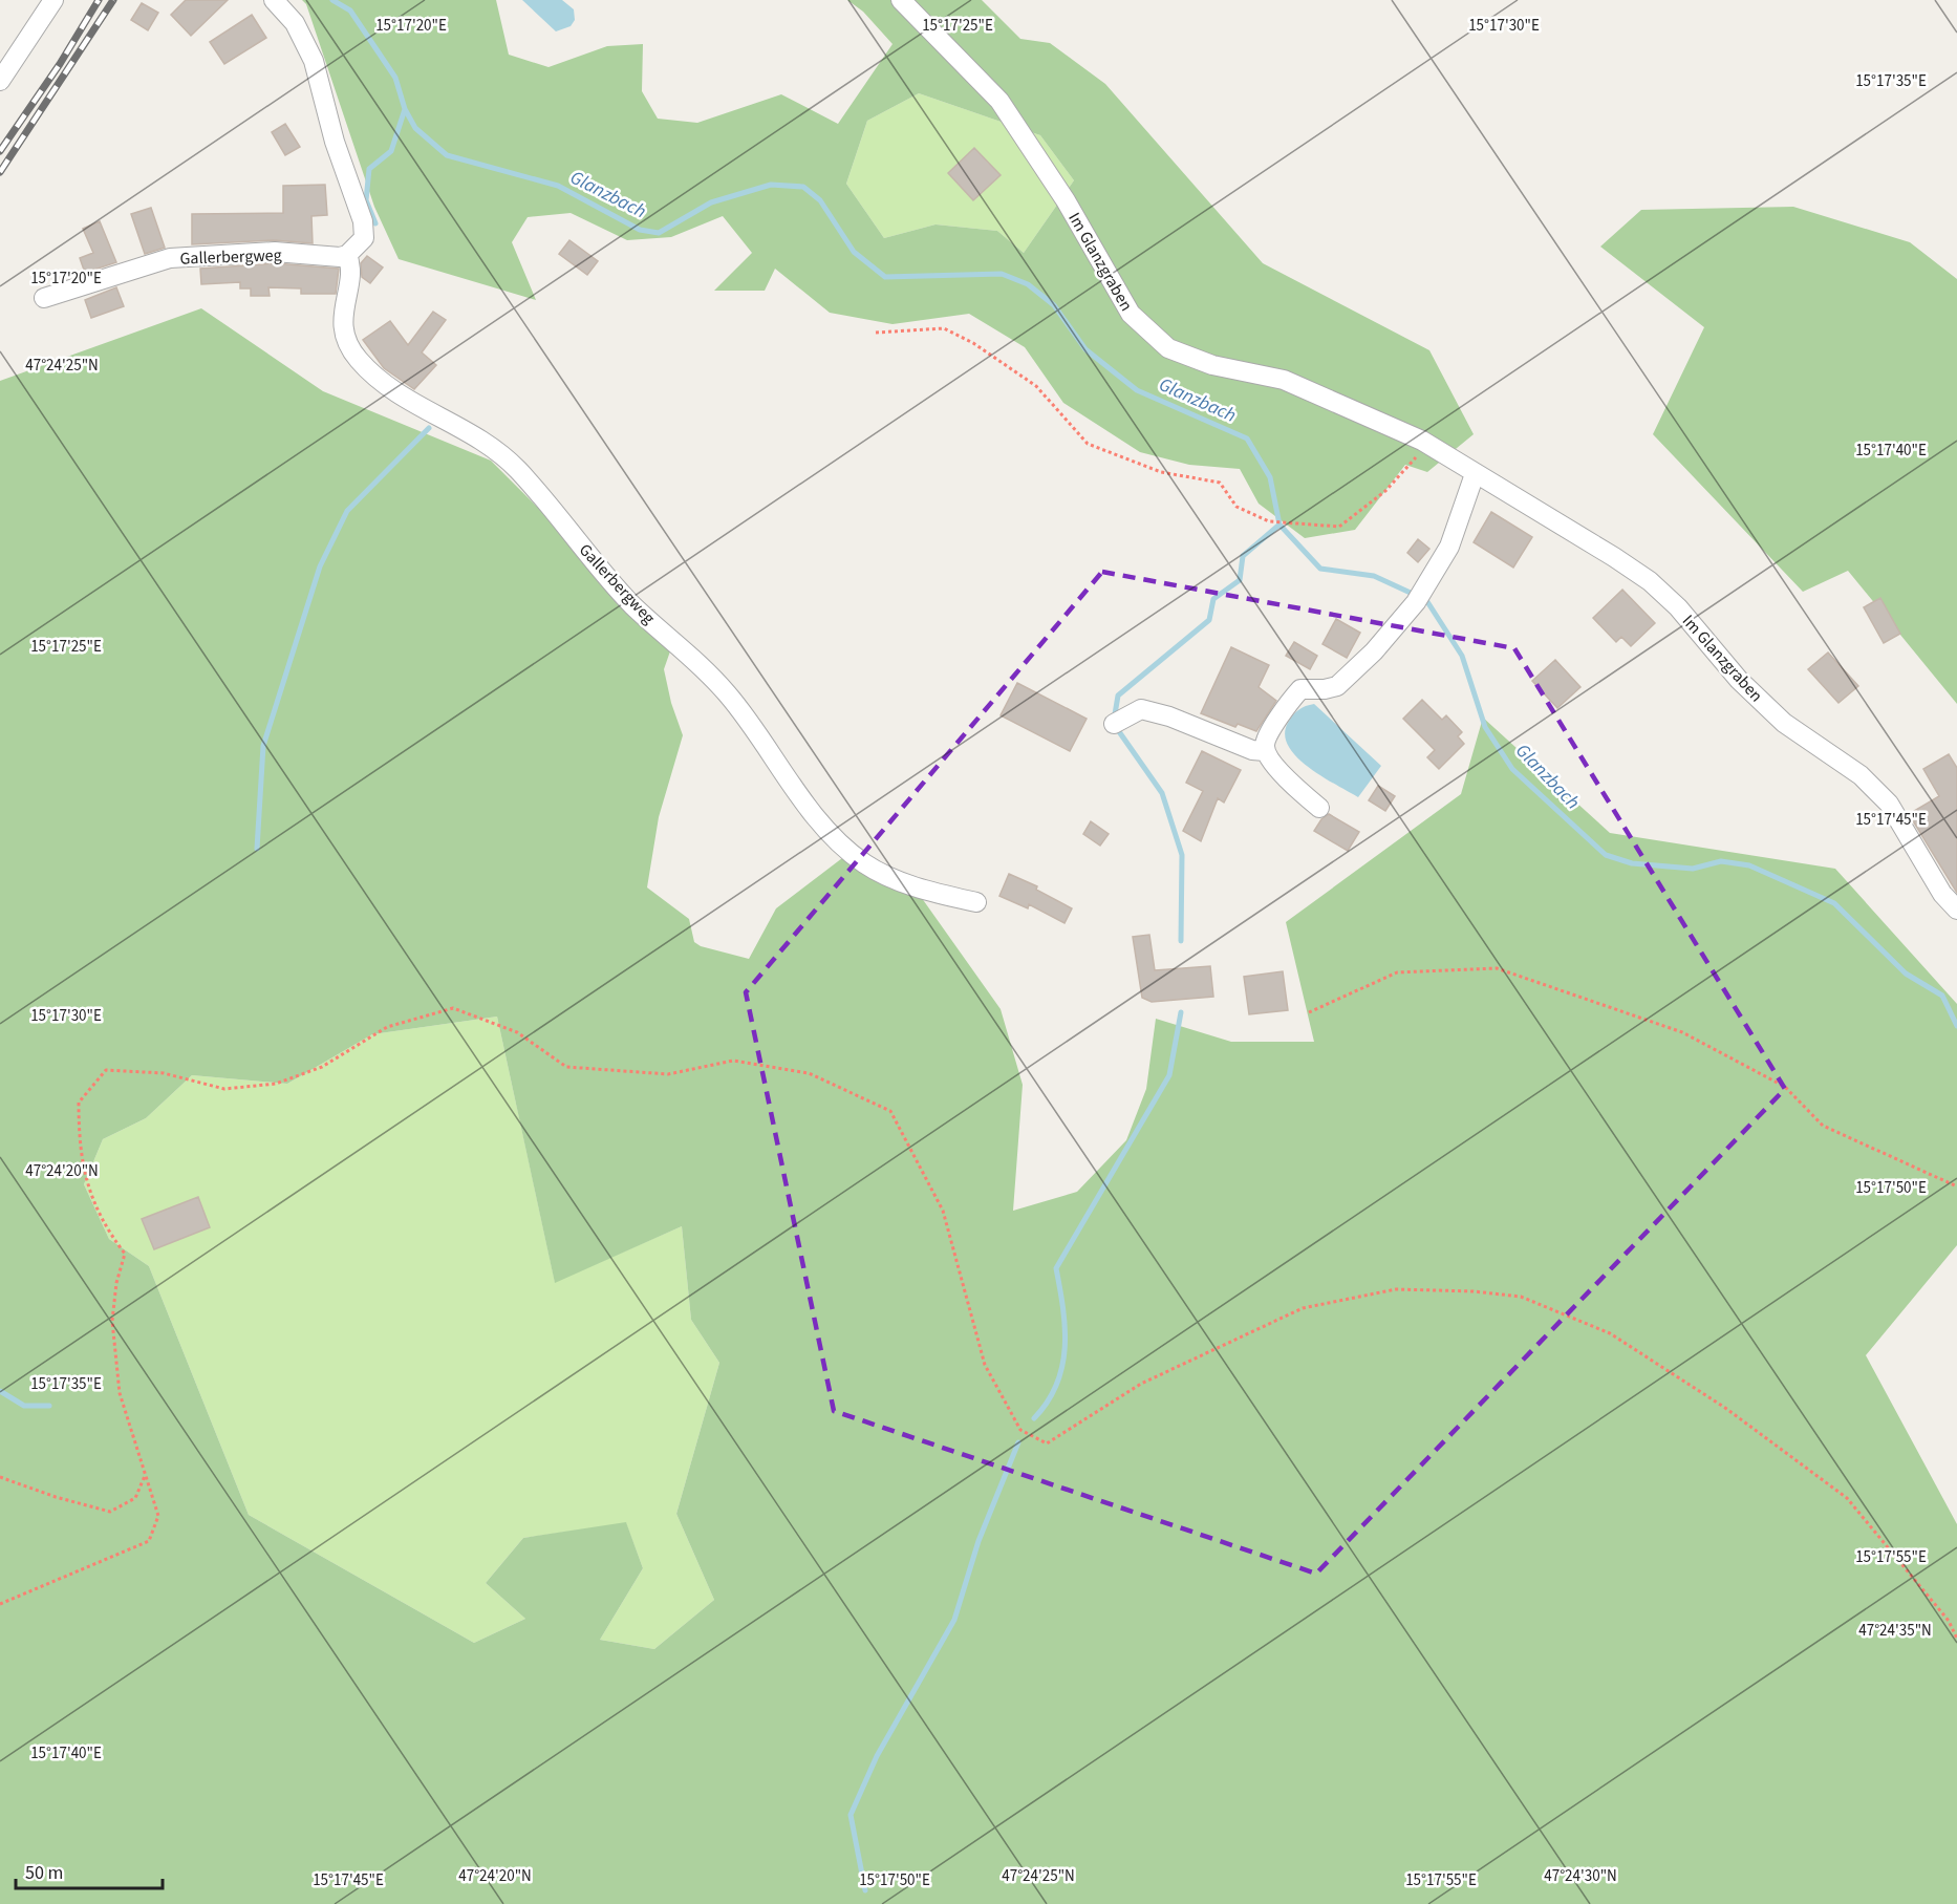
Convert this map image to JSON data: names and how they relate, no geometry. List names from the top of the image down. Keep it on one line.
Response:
{"streets":{"street":["Gallerbergweg","Im Glanzgraben"]},"water":["Glanzbach"],"scale_bar":"50 m","coordinates":["15°17'25\"E","15°17'20\"E","15°17'30\"E","15°17'35\"E","47°24'25\"N","15°17'40\"E","15°17'45\"E","47°24'20\"N","15°17'50\"E","15°17'55\"E","47°24'35\"N","47°24'30\"N"]}
